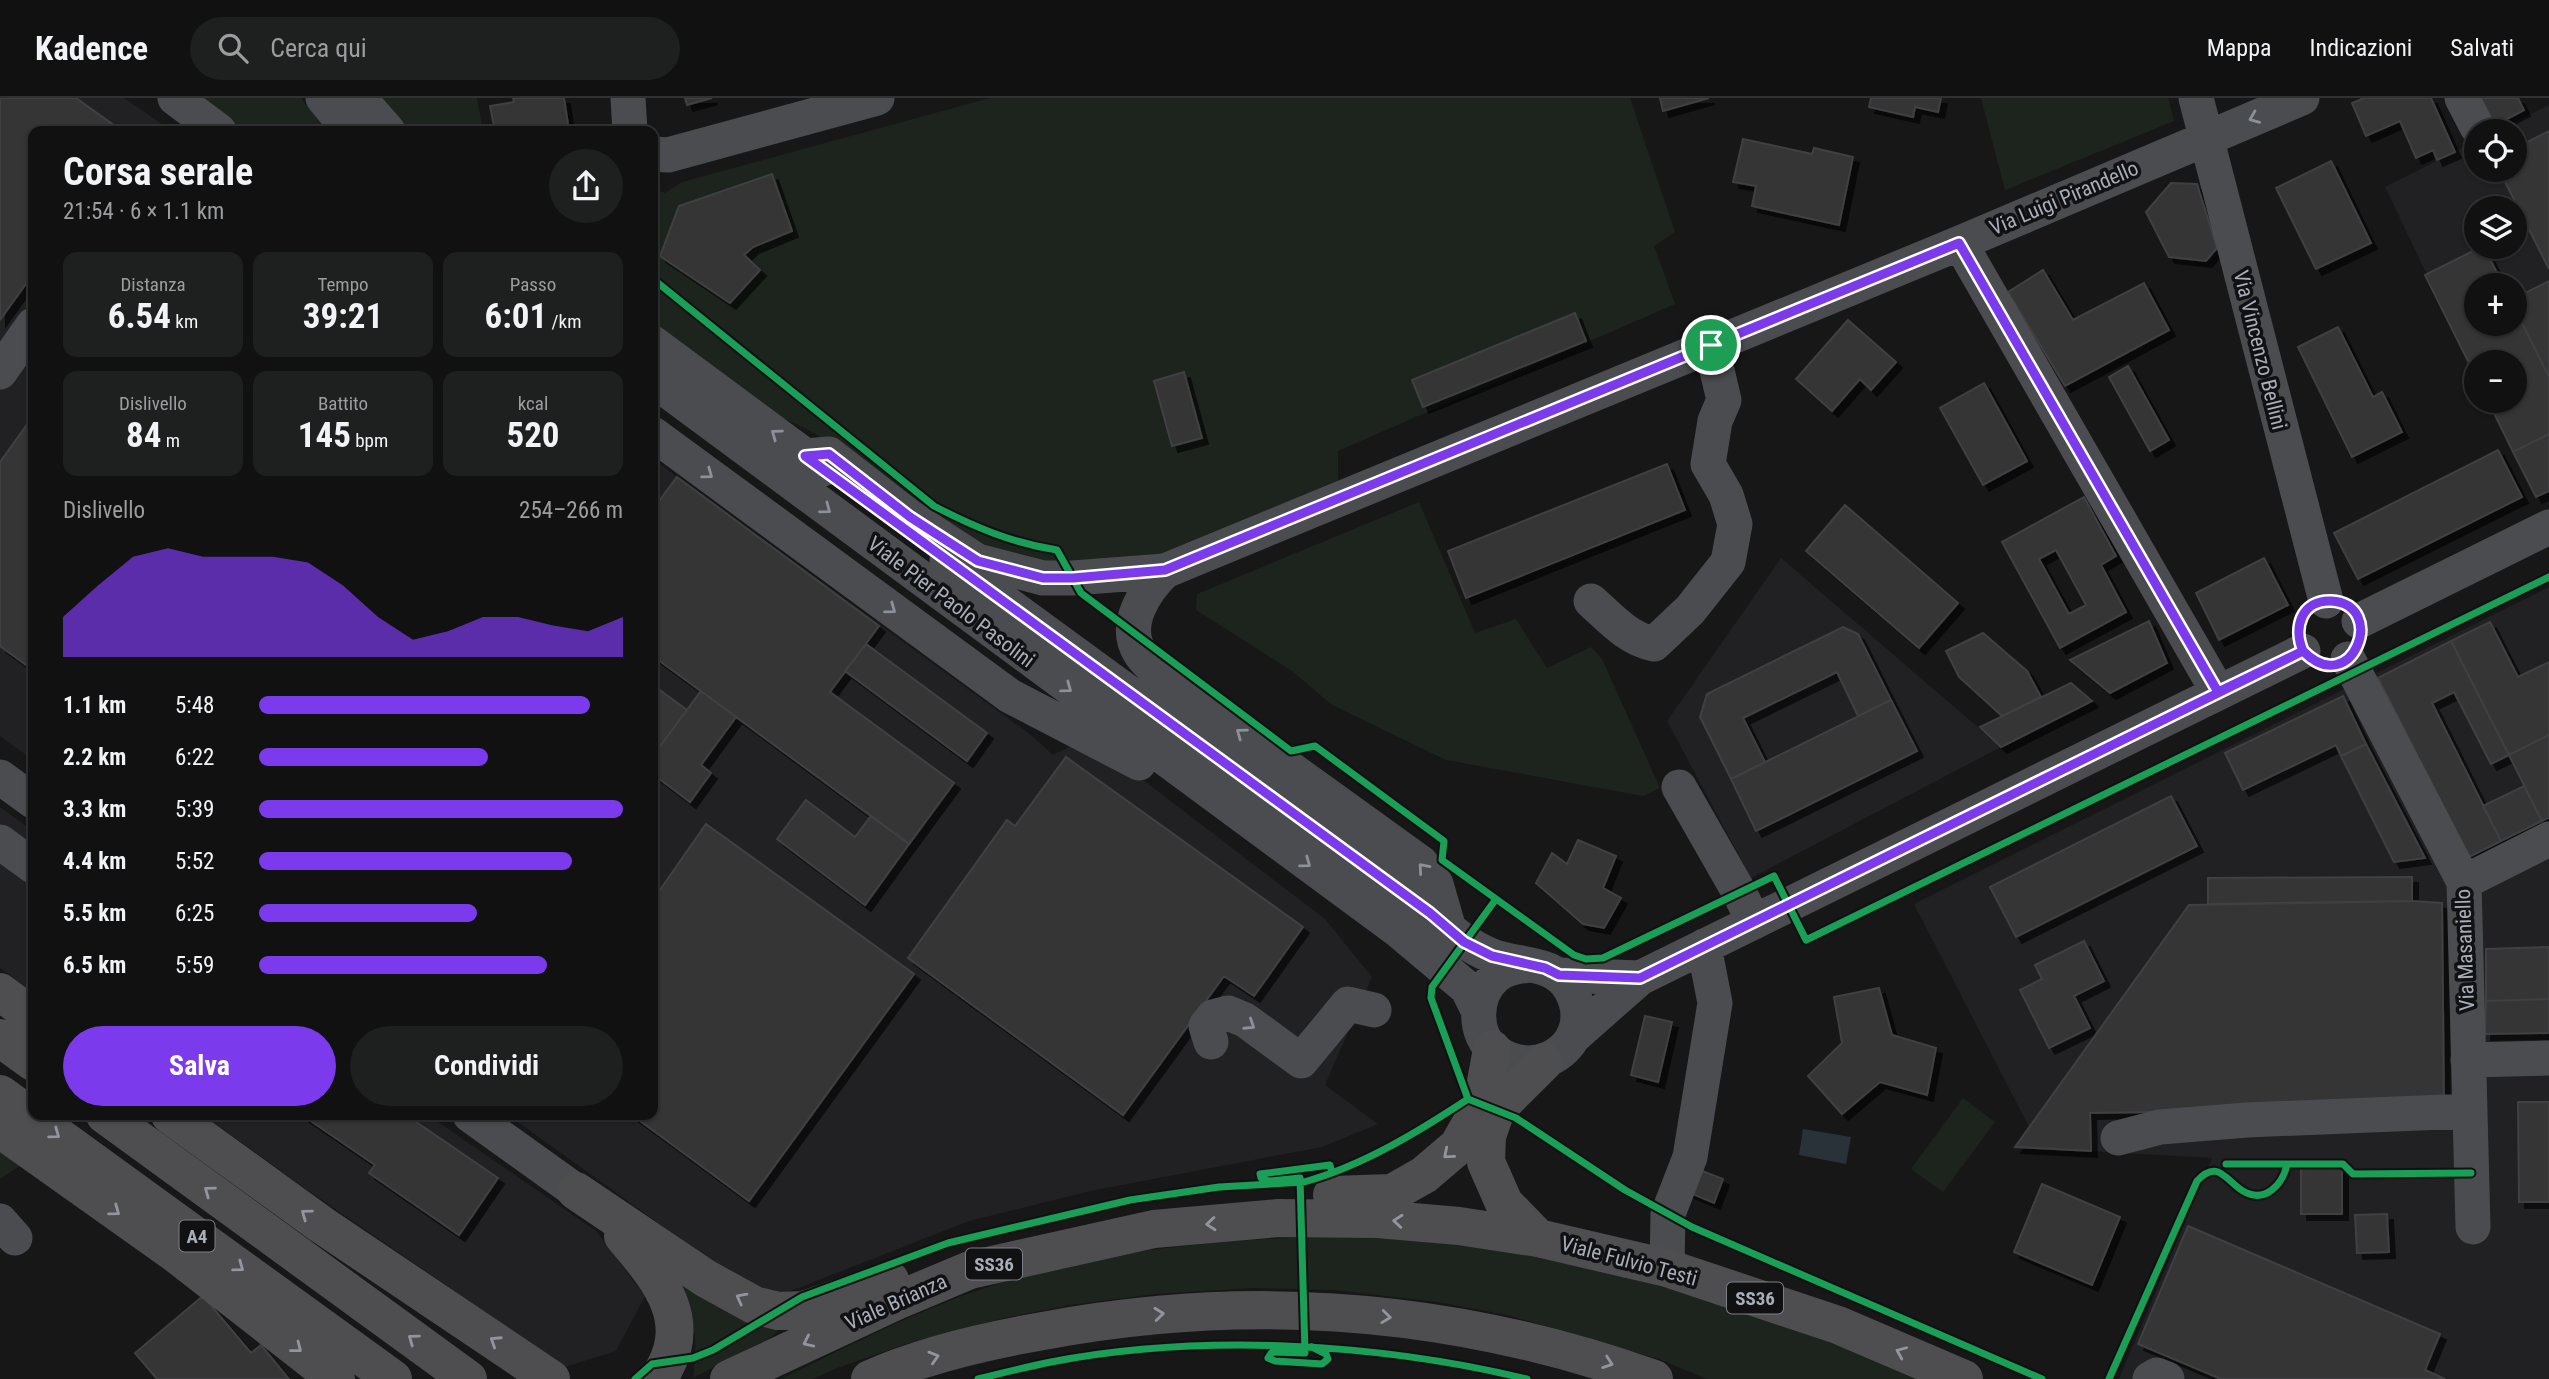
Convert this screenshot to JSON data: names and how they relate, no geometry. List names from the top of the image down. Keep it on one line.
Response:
{"streets":{"highway":["A4","Viale Fulvio Testi","SS36","Viale Brianza"],"street":["Via Luigi Pirandello","Via Vincenzo Bellini","Viale Pier Paolo Pasolini","Via Masaniello"]},"crossings":[["Via Luigi Pirandello","Via Vincenzo Bellini"],["Via Luigi Pirandello","Viale Pier Paolo Pasolini"],["Via Vincenzo Bellini","Via Masaniello"],["Viale Fulvio Testi","Viale Brianza"]],"page":{"header":"Kadence","search":"Cerca qui","nav":["Mappa","Indicazioni","Salvati"],"map_buttons":["+","−"],"heading":["Corsa serale","21:54 · 6 × 1.1 km"],"stats":[["Distanza","6.54 km"],["Tempo","39:21"],["Passo","6:01 /km"],["Dislivello","84 m"],["Battito","145 bpm"],["kcal","520"]],"chart":["Dislivello","254–266 m"],"list":[{"name":"1.1 km","note":"5:48"},{"name":"2.2 km","note":"6:22"},{"name":"3.3 km","note":"5:39"},{"name":"4.4 km","note":"5:52"},{"name":"5.5 km","note":"6:25"},{"name":"6.5 km","note":"5:59"}],"buttons":["Salva","Condividi"]}}
